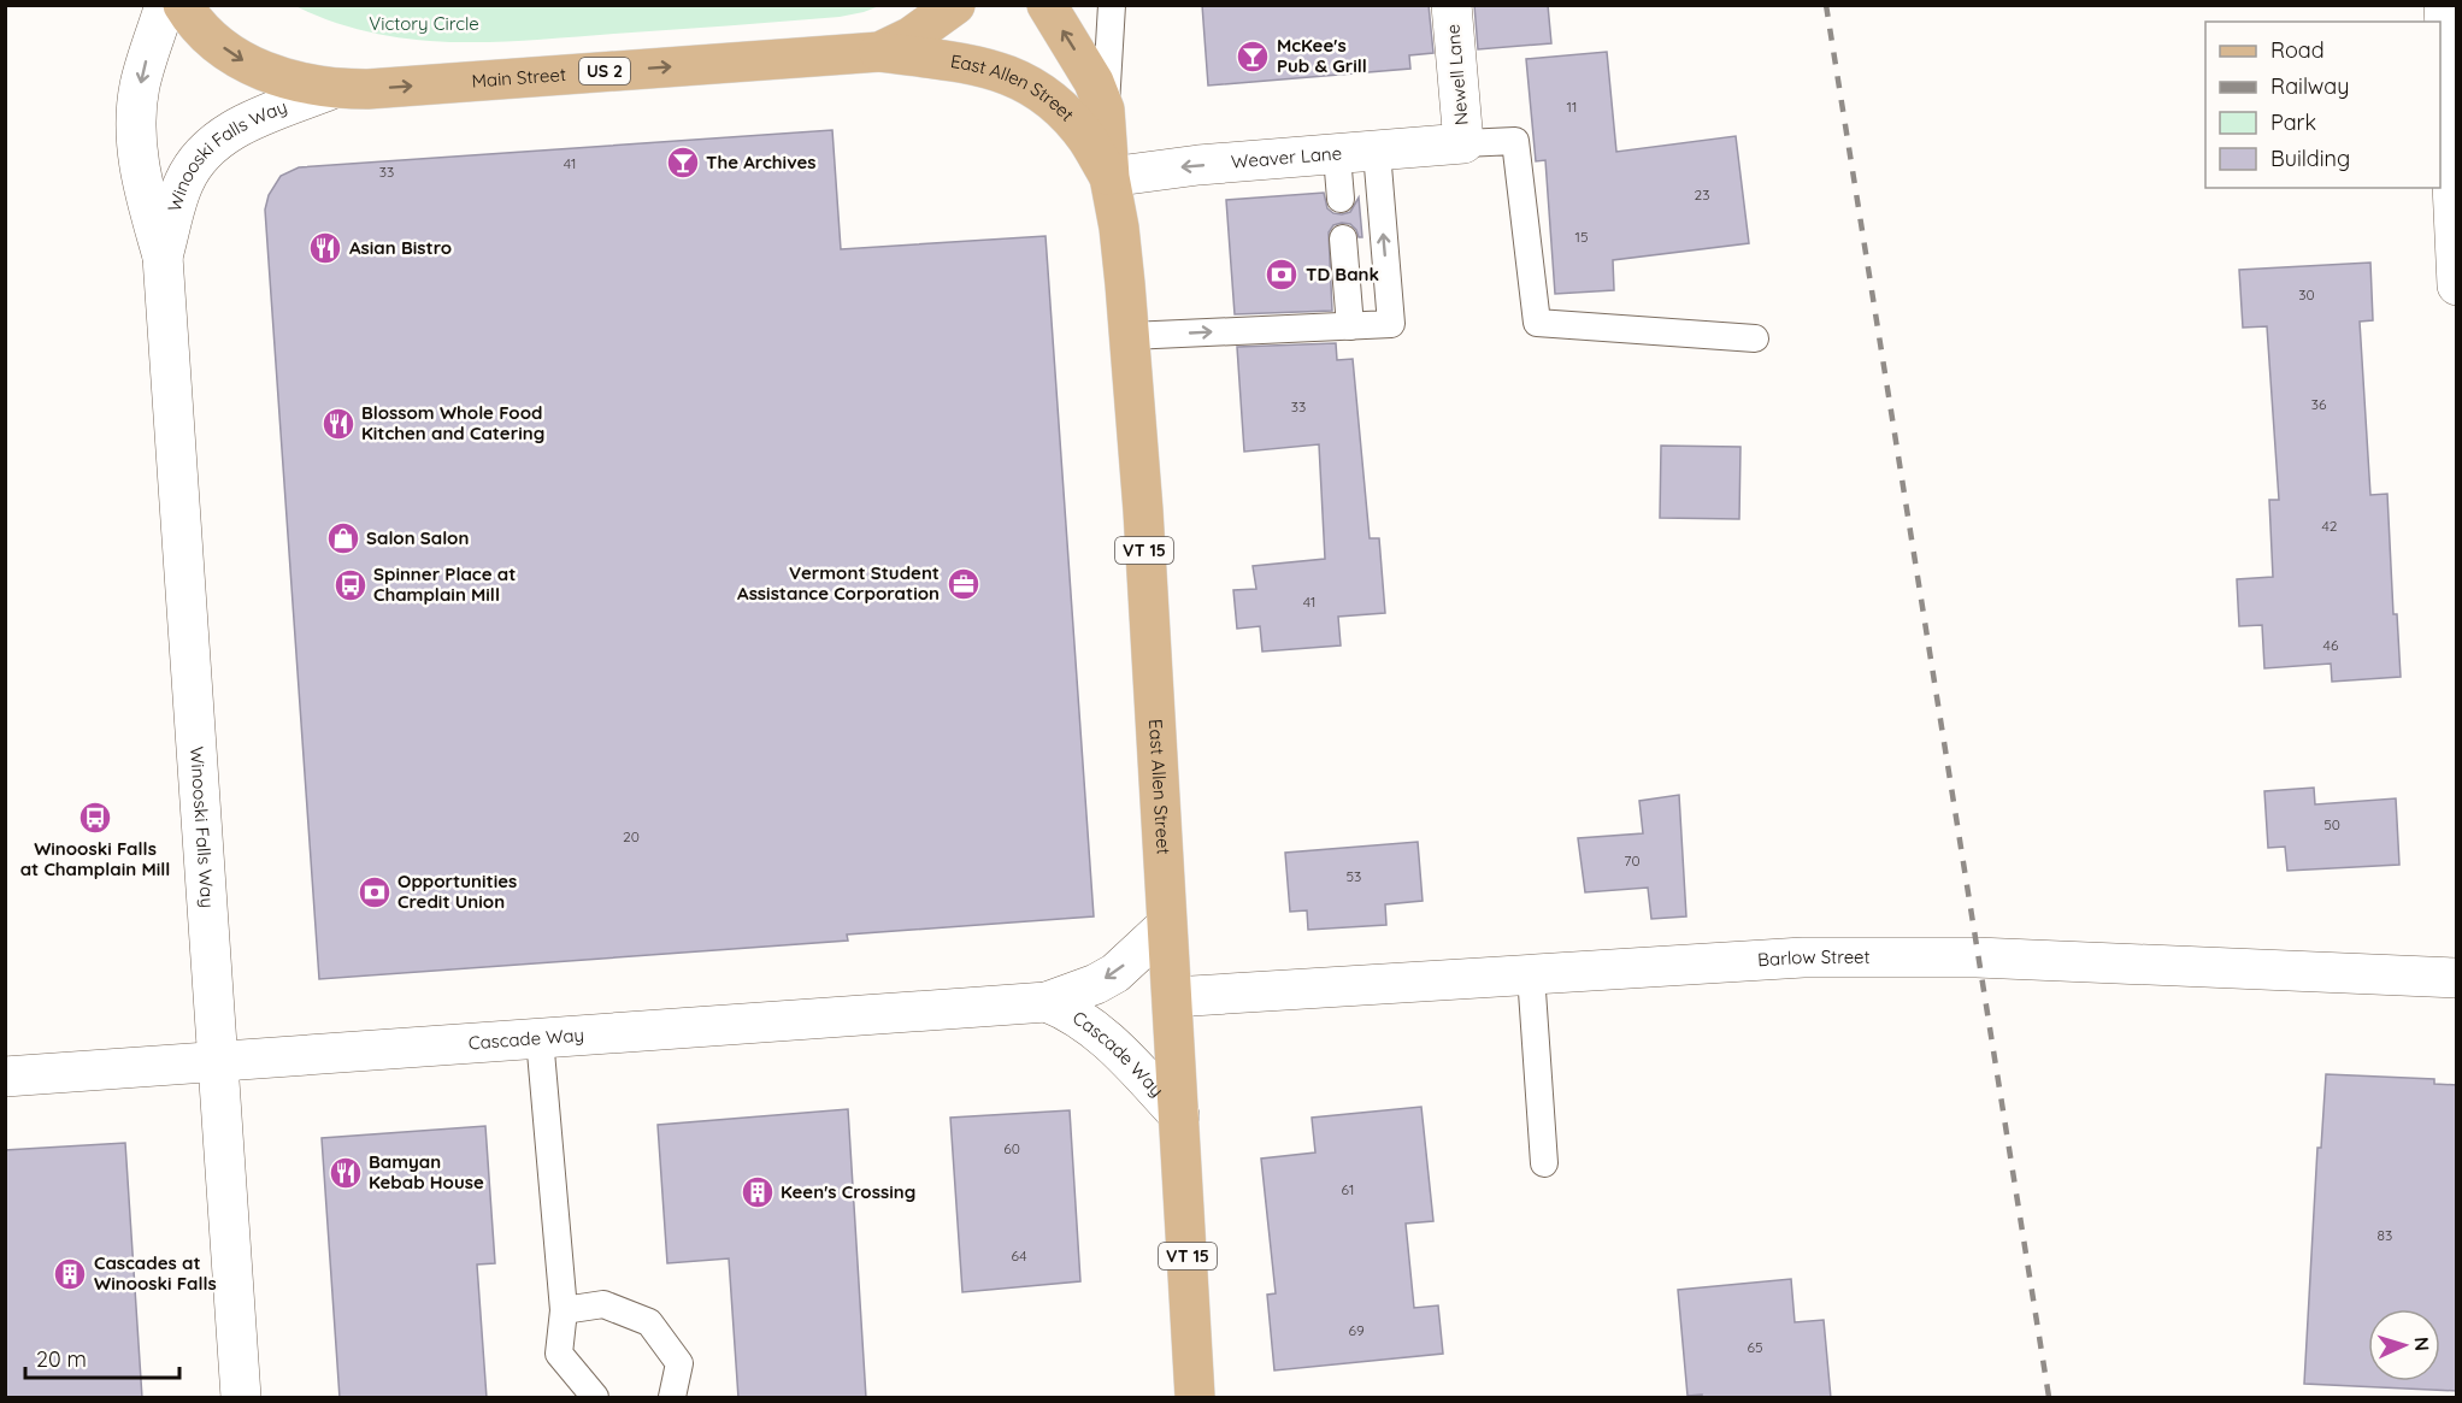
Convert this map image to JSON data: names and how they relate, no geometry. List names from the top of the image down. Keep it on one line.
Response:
{"streets":{"main road":["US 2","Main Street","East Allen Street","VT 15"],"street":["Newell Lane","Weaver Lane","Winooski Falls Way","Barlow Street","Cascade Way"]},"crossings":[["Newell Lane","Weaver Lane"],["Main Street","East Allen Street"],["Main Street","Winooski Falls Way"],["East Allen Street","Weaver Lane"],["East Allen Street","Barlow Street"],["East Allen Street","Cascade Way"],["Winooski Falls Way","Cascade Way"]],"one_way":["Main Street","Weaver Lane"],"parks":["Victory Circle"],"places":{"bar":["McKee's Pub & Grill","The Archives"],"restaurant":["Asian Bistro","Blossom Whole Food Kitchen and Catering","Bamyan Kebab House"],"bank":["TD Bank","Opportunities Credit Union"],"shop":["Salon Salon"],"office":["Vermont Student Assistance Corporation"],"bus stop":["Spinner Place at Champlain Mill","Winooski Falls at Champlain Mill"],"building":["Keen's Crossing","Cascades at Winooski Falls"]},"house_numbers":["11","41","33","23","15","30","36","33","42","41","46","50","20","70","53","60","61","83","64","69","65"],"legend":["Road","Railway","Park","Building"],"scale_bar":"20 m","north":"right"}
